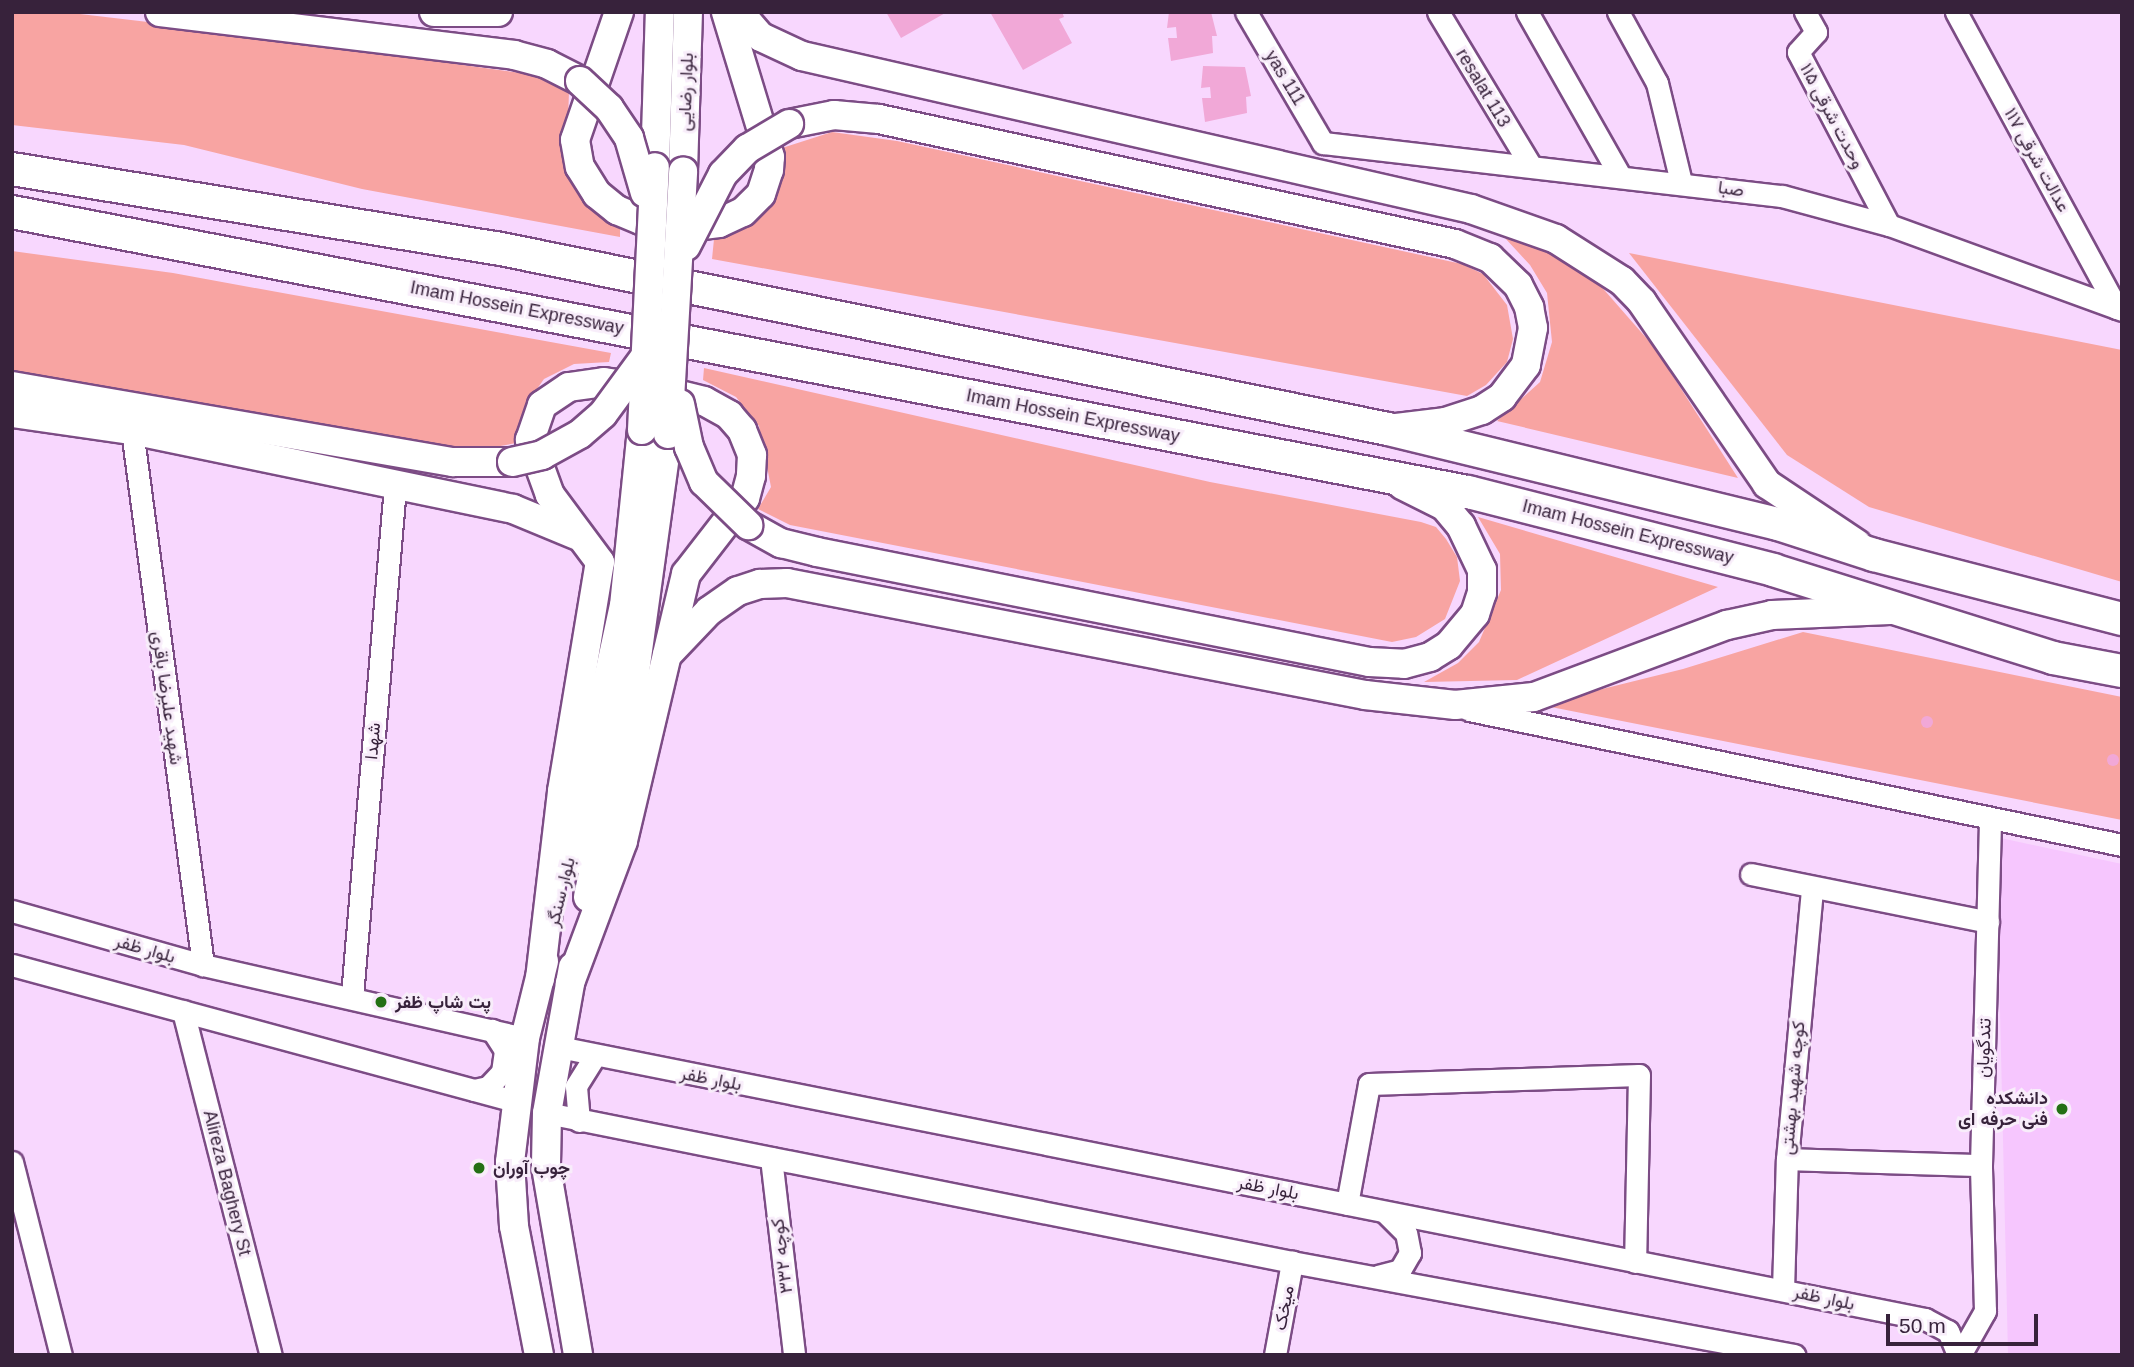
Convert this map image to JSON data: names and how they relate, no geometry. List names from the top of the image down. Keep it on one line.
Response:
{"streets":{"highway":["Imam Hossein Expressway"],"main road":["بلوار رضایی","بلوار سنگر"],"street":["yas 111","resalat 113","۱۱۵ وحدت شرقی","۱۱۷ عدالت شرقی","صبا","شهید علیرضا باقری","شهدا","بلوار ظفر","تندگویان","کوچه شهید بهشتی","Alireza Baghery St","کوچه ۳۳۲","میخک"]},"crossings":[["yas 111","صبا"],["resalat 113","صبا"],["۱۱۵ وحدت شرقی","صبا"],["۱۱۷ عدالت شرقی","صبا"],["شهید علیرضا باقری","بلوار ظفر"],["شهدا","بلوار ظفر"],["بلوار سنگر","بلوار ظفر"],["بلوار ظفر","تندگویان"],["بلوار ظفر","کوچه شهید بهشتی"]],"places":["پت شاپ ظفر","دانشکده فنی حرفه ای","چوب آوران"],"scale_bar":"50 m"}
